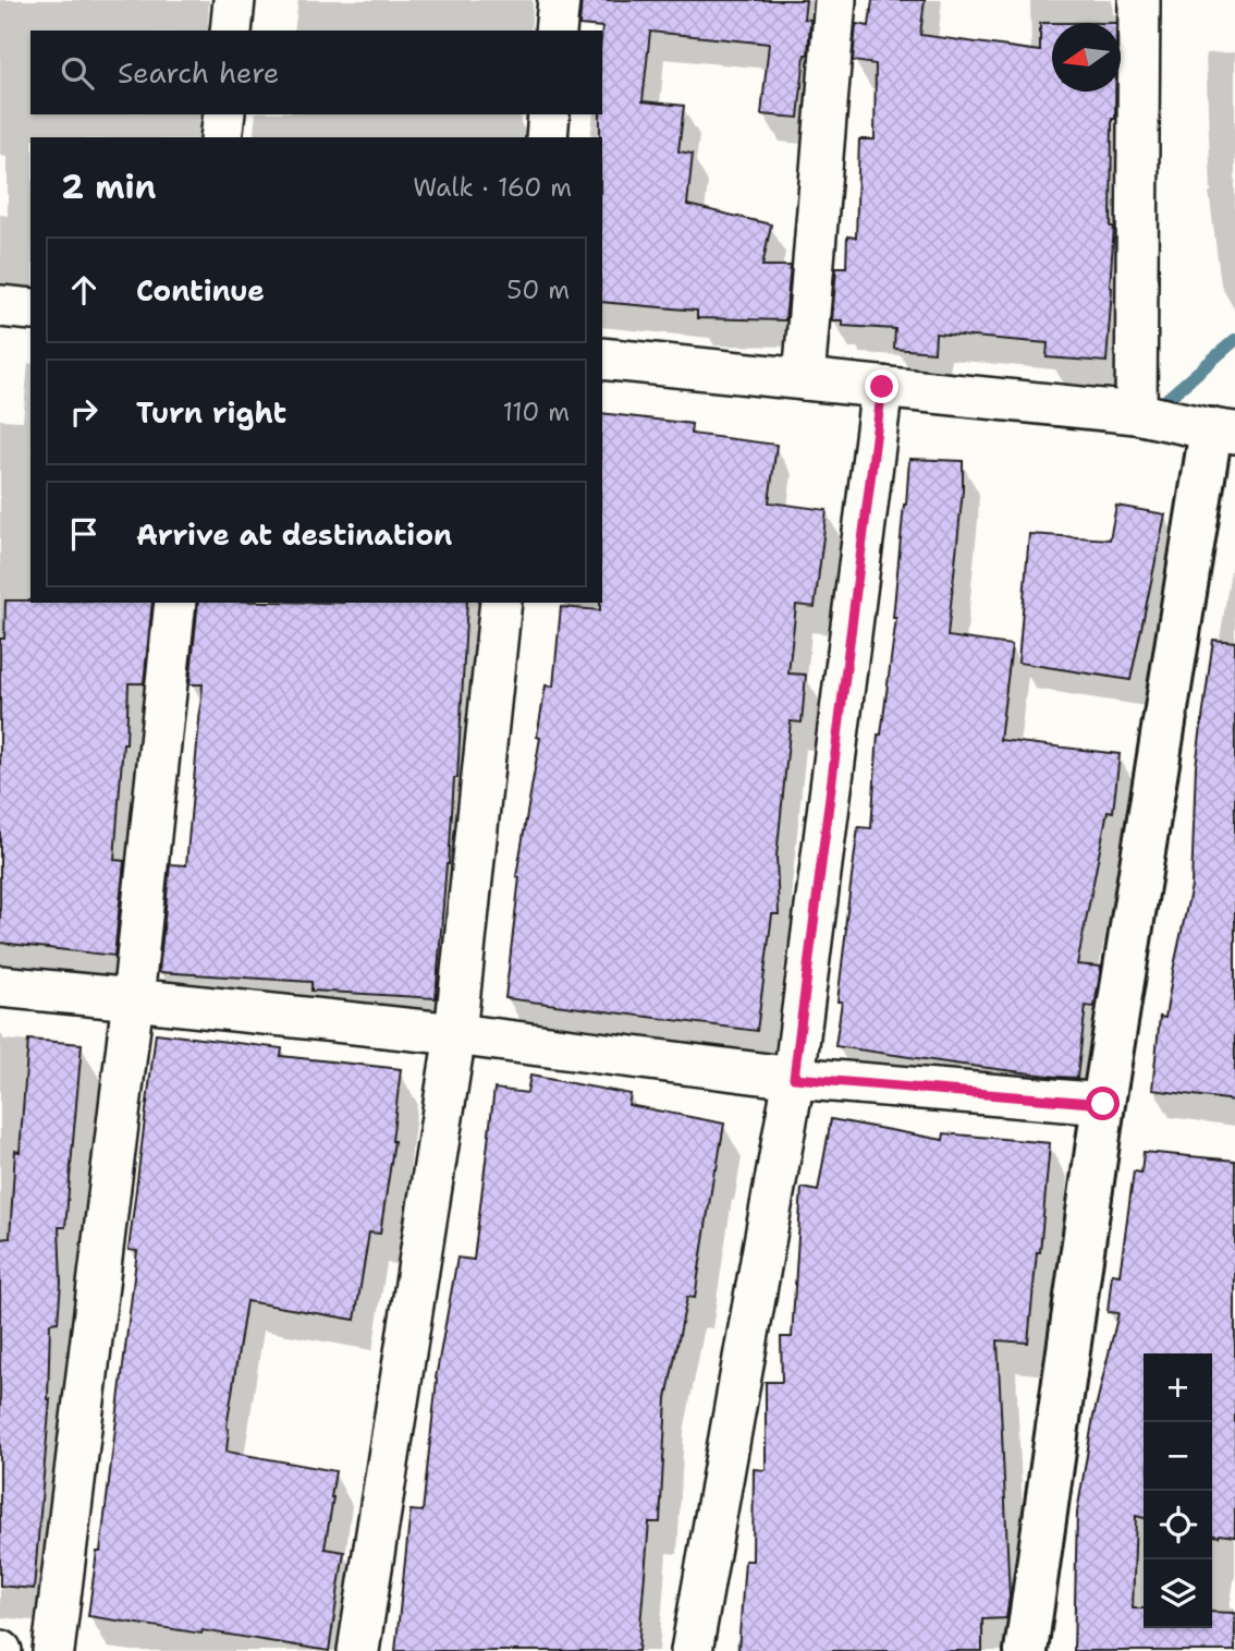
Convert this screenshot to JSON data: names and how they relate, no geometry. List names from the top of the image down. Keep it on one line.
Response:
{"north":"left","page":{"search":"Search here","heading":["2 min","Walk · 160 m"],"list":[["Continue","50 m"],["Turn right","110 m"],"Arrive at destination"],"map_buttons":["+","−"]}}
